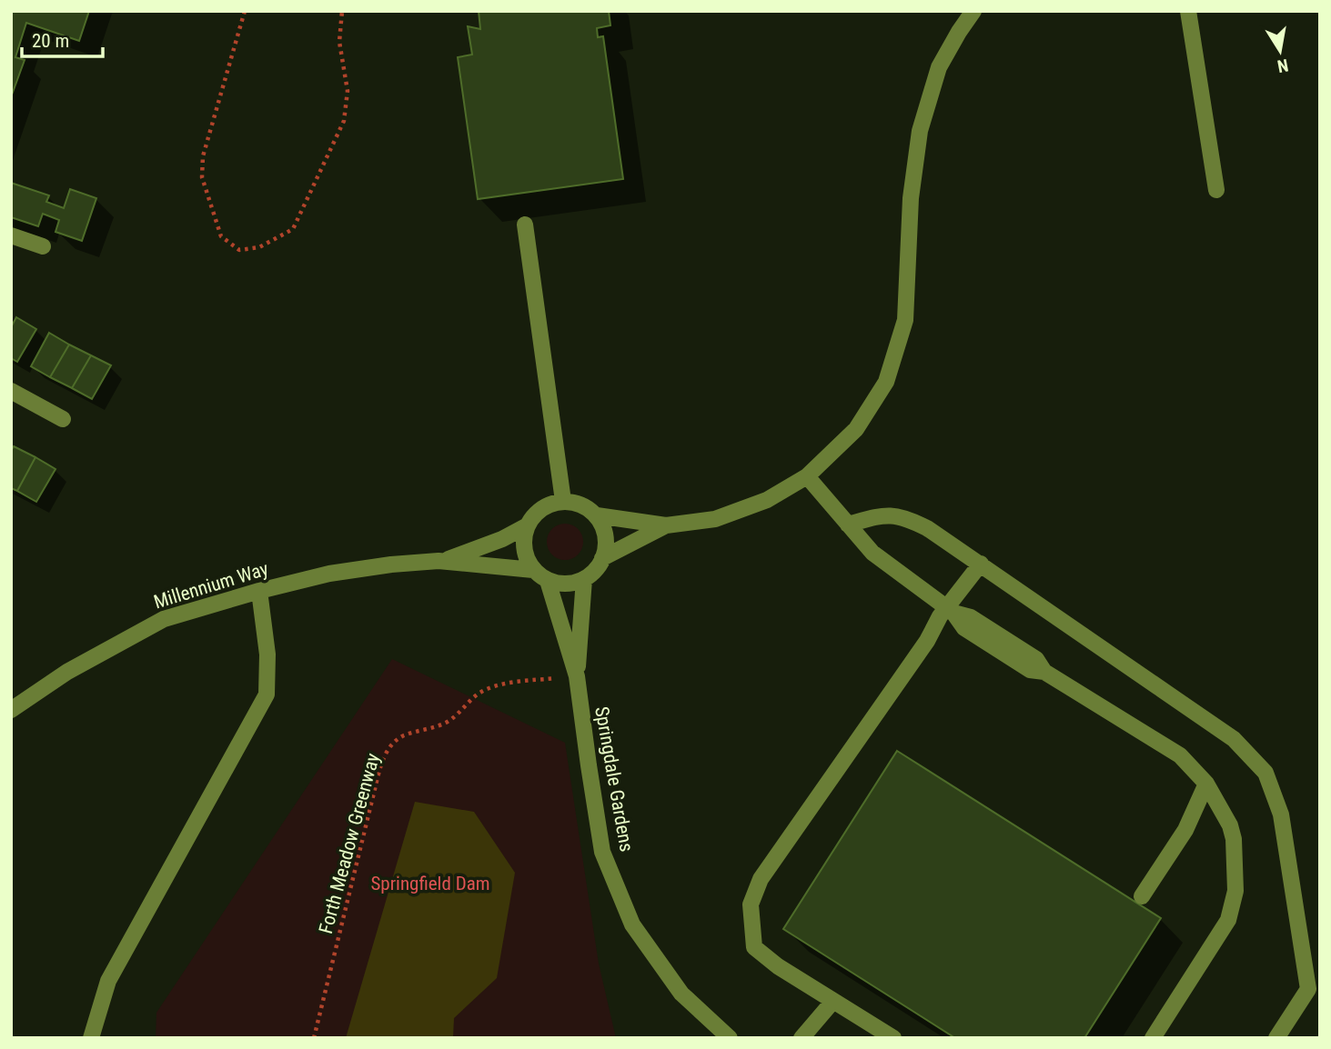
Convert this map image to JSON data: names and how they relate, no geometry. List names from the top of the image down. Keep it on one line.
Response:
{"streets":{"street":["Millennium Way","Springdale Gardens"],"path":["Forth Meadow Greenway"]},"crossings":[["Millennium Way","Springdale Gardens"],["Springdale Gardens","Forth Meadow Greenway"]],"parks":["Springfield Dam"],"scale_bar":"20 m","north":"bottom"}
